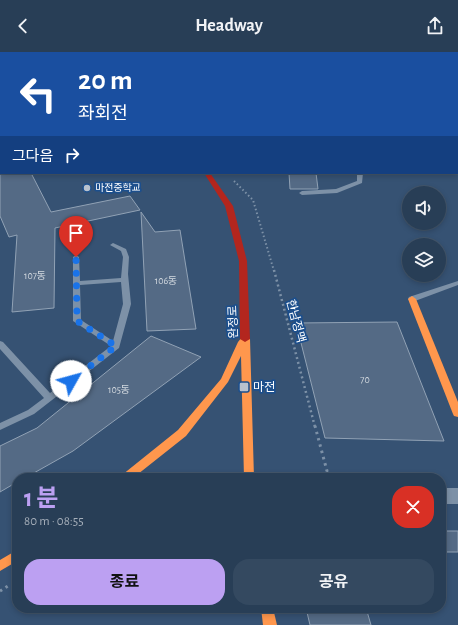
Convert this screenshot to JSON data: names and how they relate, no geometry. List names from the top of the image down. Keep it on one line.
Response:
{"streets":{"main road":["완정로"],"path":["한남정맥"]},"places":{"other":["마전중학교"],"transit":["마전"]},"house_numbers":["107동","106동","70","105동"],"page":{"header":"Headway","turn":["20 m","좌회전"],"then":"그다음","heading":["1 분","80 m · 08:55"],"buttons":["종료","공유"]}}
